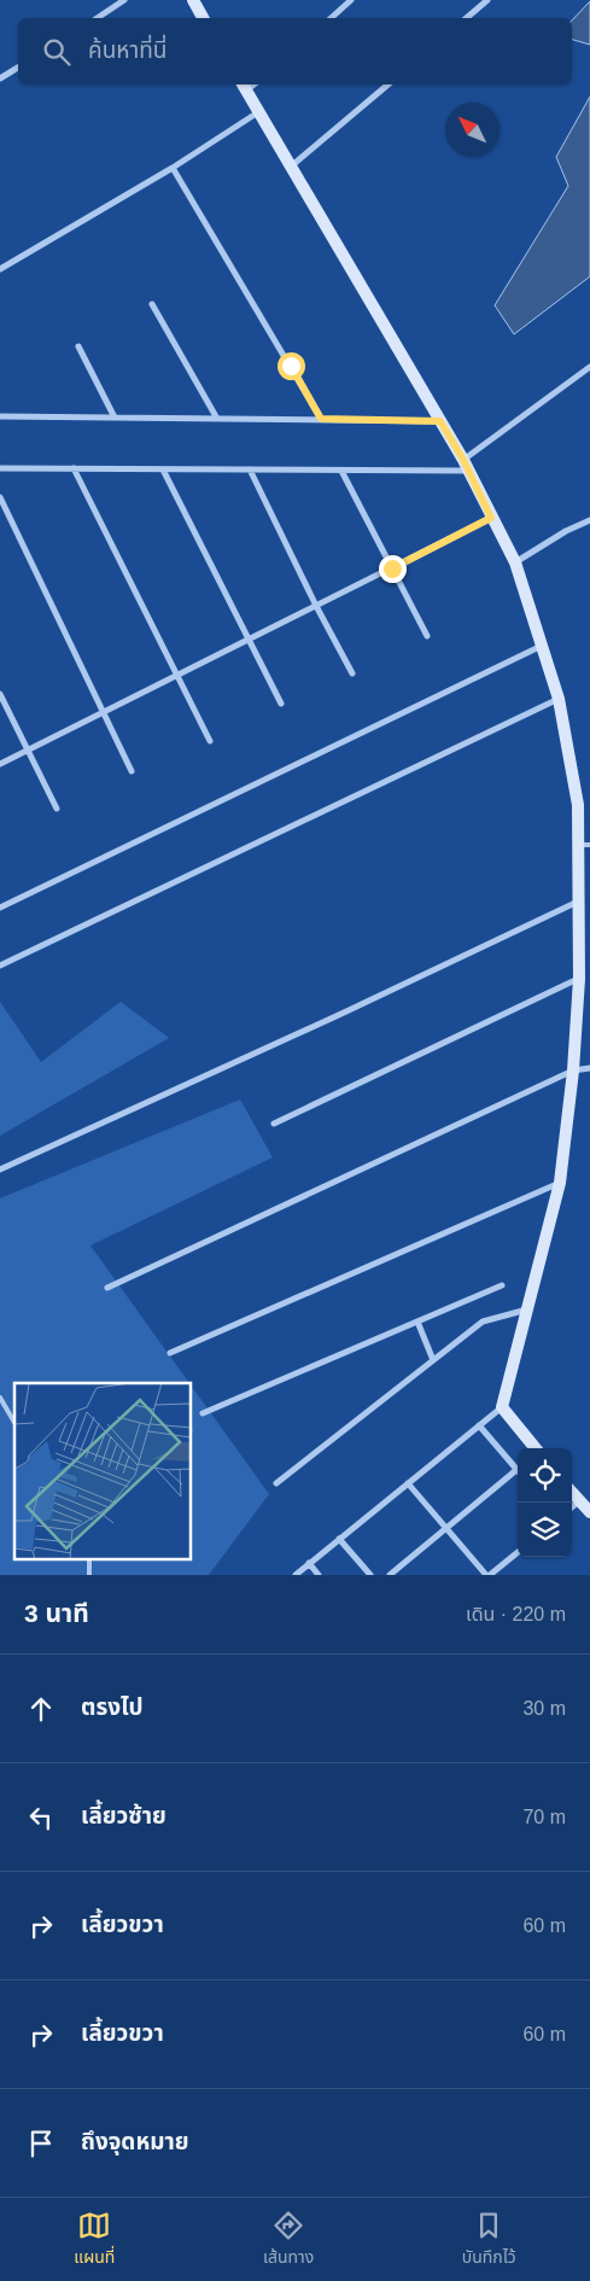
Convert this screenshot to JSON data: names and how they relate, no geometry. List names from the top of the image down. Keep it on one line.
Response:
{"north":"top left","page":{"search":"ค้นหาที่นี่","heading":["3 นาที","เดิน · 220 m"],"list":[["ตรงไป","30 m"],["เลี้ยวซ้าย","70 m"],["เลี้ยวขวา","60 m"],["เลี้ยวขวา","60 m"],"ถึงจุดหมาย"],"nav":["แผนที่","เส้นทาง","บันทึกไว้"]}}
